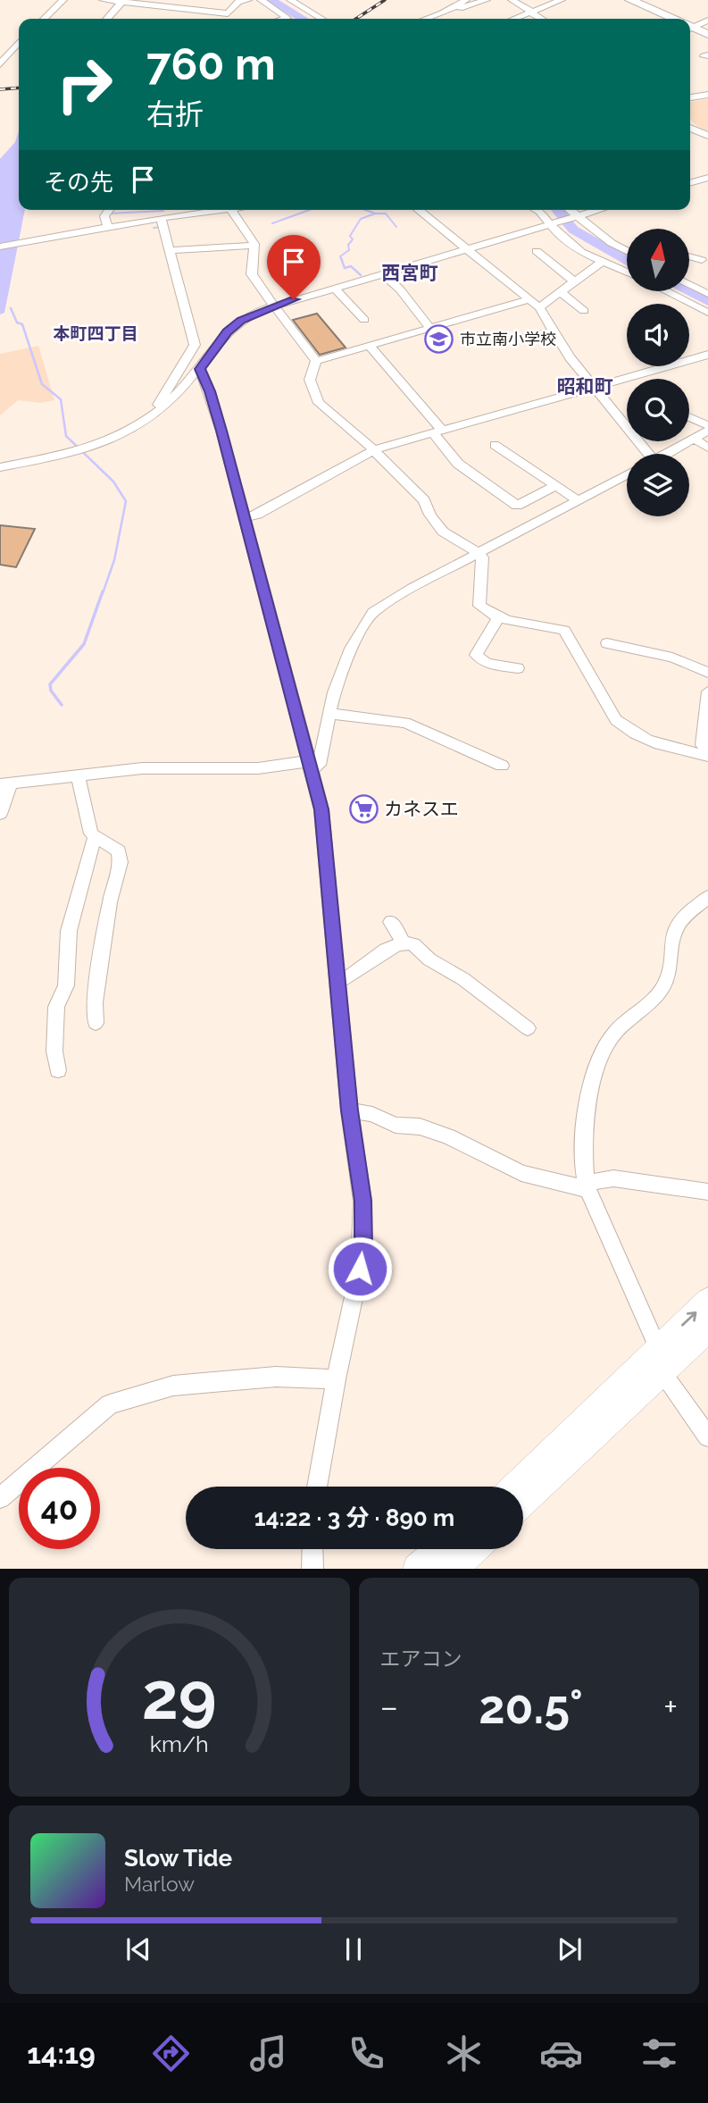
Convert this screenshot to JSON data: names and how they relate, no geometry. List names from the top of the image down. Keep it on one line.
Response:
{"districts":["西宮町","本町四丁目","昭和町"],"places":{"school or university":["市立南小学校"],"supermarket":["カネスエ"]},"north":"top","page":{"turn":["760 m","右折"],"then":"その先","limit":"40","trip":"14:22 · 3 分 · 890 m","tile":"エアコン","heat":["−","20.5°","+"],"song":["Slow Tide","Marlow"],"tabs":"14:19","gauge":["29","km/h"]}}
